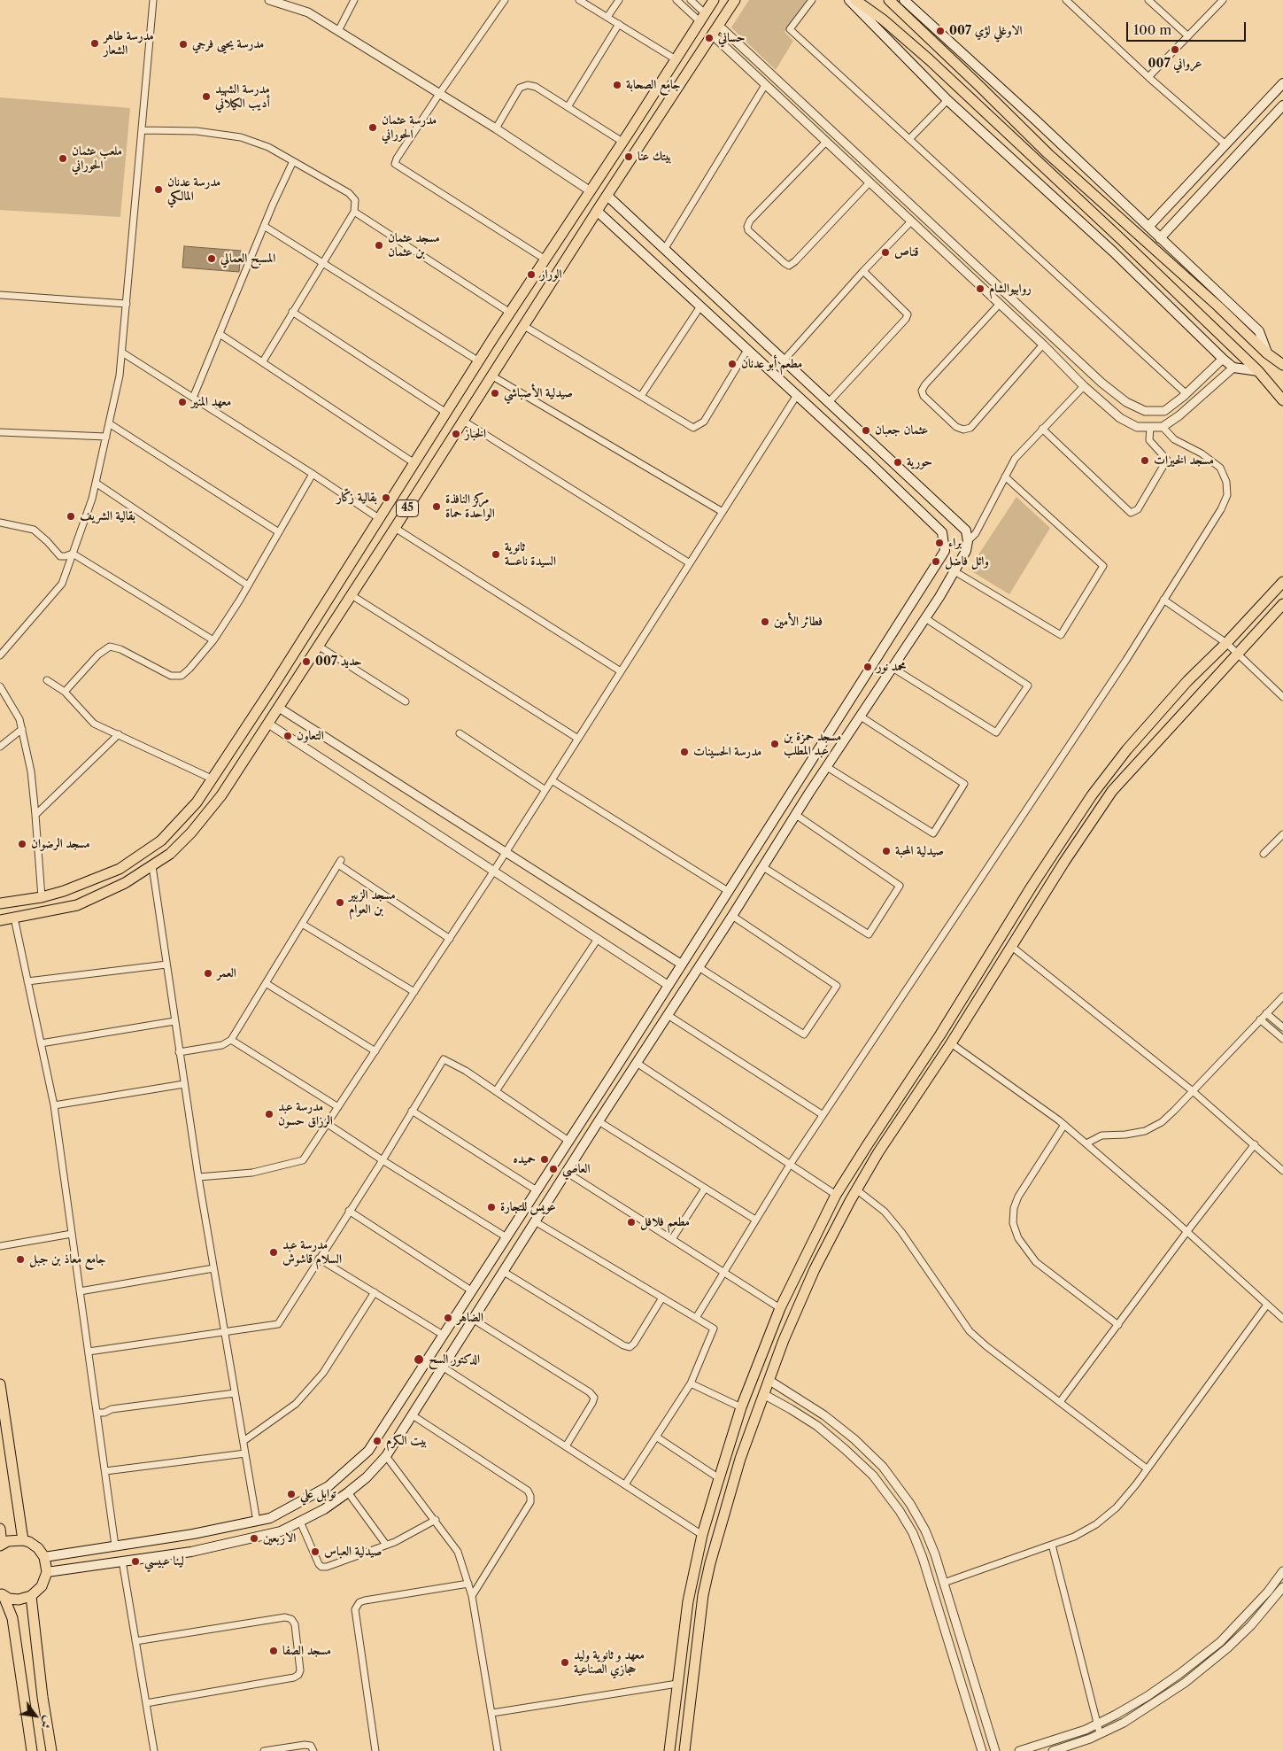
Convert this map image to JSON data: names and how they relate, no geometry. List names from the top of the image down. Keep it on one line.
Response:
{"streets":{"main road":["45"]},"places":["الاوغلي لؤي 007","حساني","مدرسة طاهر الشعار","مدرسة يحيى فرجي","عرواني 007","جامع الصحابة","مدرسة الشهيد أديب الكيلاني","مدرسة عثمان الحوراني","بيتك عنا","ملعب عثمان الحوراني","مدرسة عدنان المالكي","مسجد عثمان بن عثمان","قناص","المسبح العمالي","الورار","روابيوالشام","مطعم أبو عدنان","صيدلية الأصباشي","معهد المنير","عثمان جعبان","الخباز","مسجد الخيرات","حورية","بقالية زكّار","مركز النافذة الواحدة حماة","بقالية الشريف","براء","ثانوية السيدة ناعسة","وائل فاضل","فطائر الأمين","حديد 007","محمد نور","التعاون","مسجد حمزة بن عبد المطلب","مدرسة الحسينات","مسجد الرضوان","صيدلية المحبة","مسجد الزبير بن العوام","العمر","مدرسة عبد الرزاق حسون","حميده","العاصي","عويس للتجارة","مطعم فلافل","مدرسة عبد السلام قاشوش","جامع معاذ بن جبل","الضاهر","الدكتور السح","بيت الكرم","توابل علي","الاربعين","صيدلية العباس","لينا عبيسي","مسجد الصفا","معهد و ثانوية وليد حجازي الصناعية"],"scale_bar":"100 m","north":"bottom right"}
